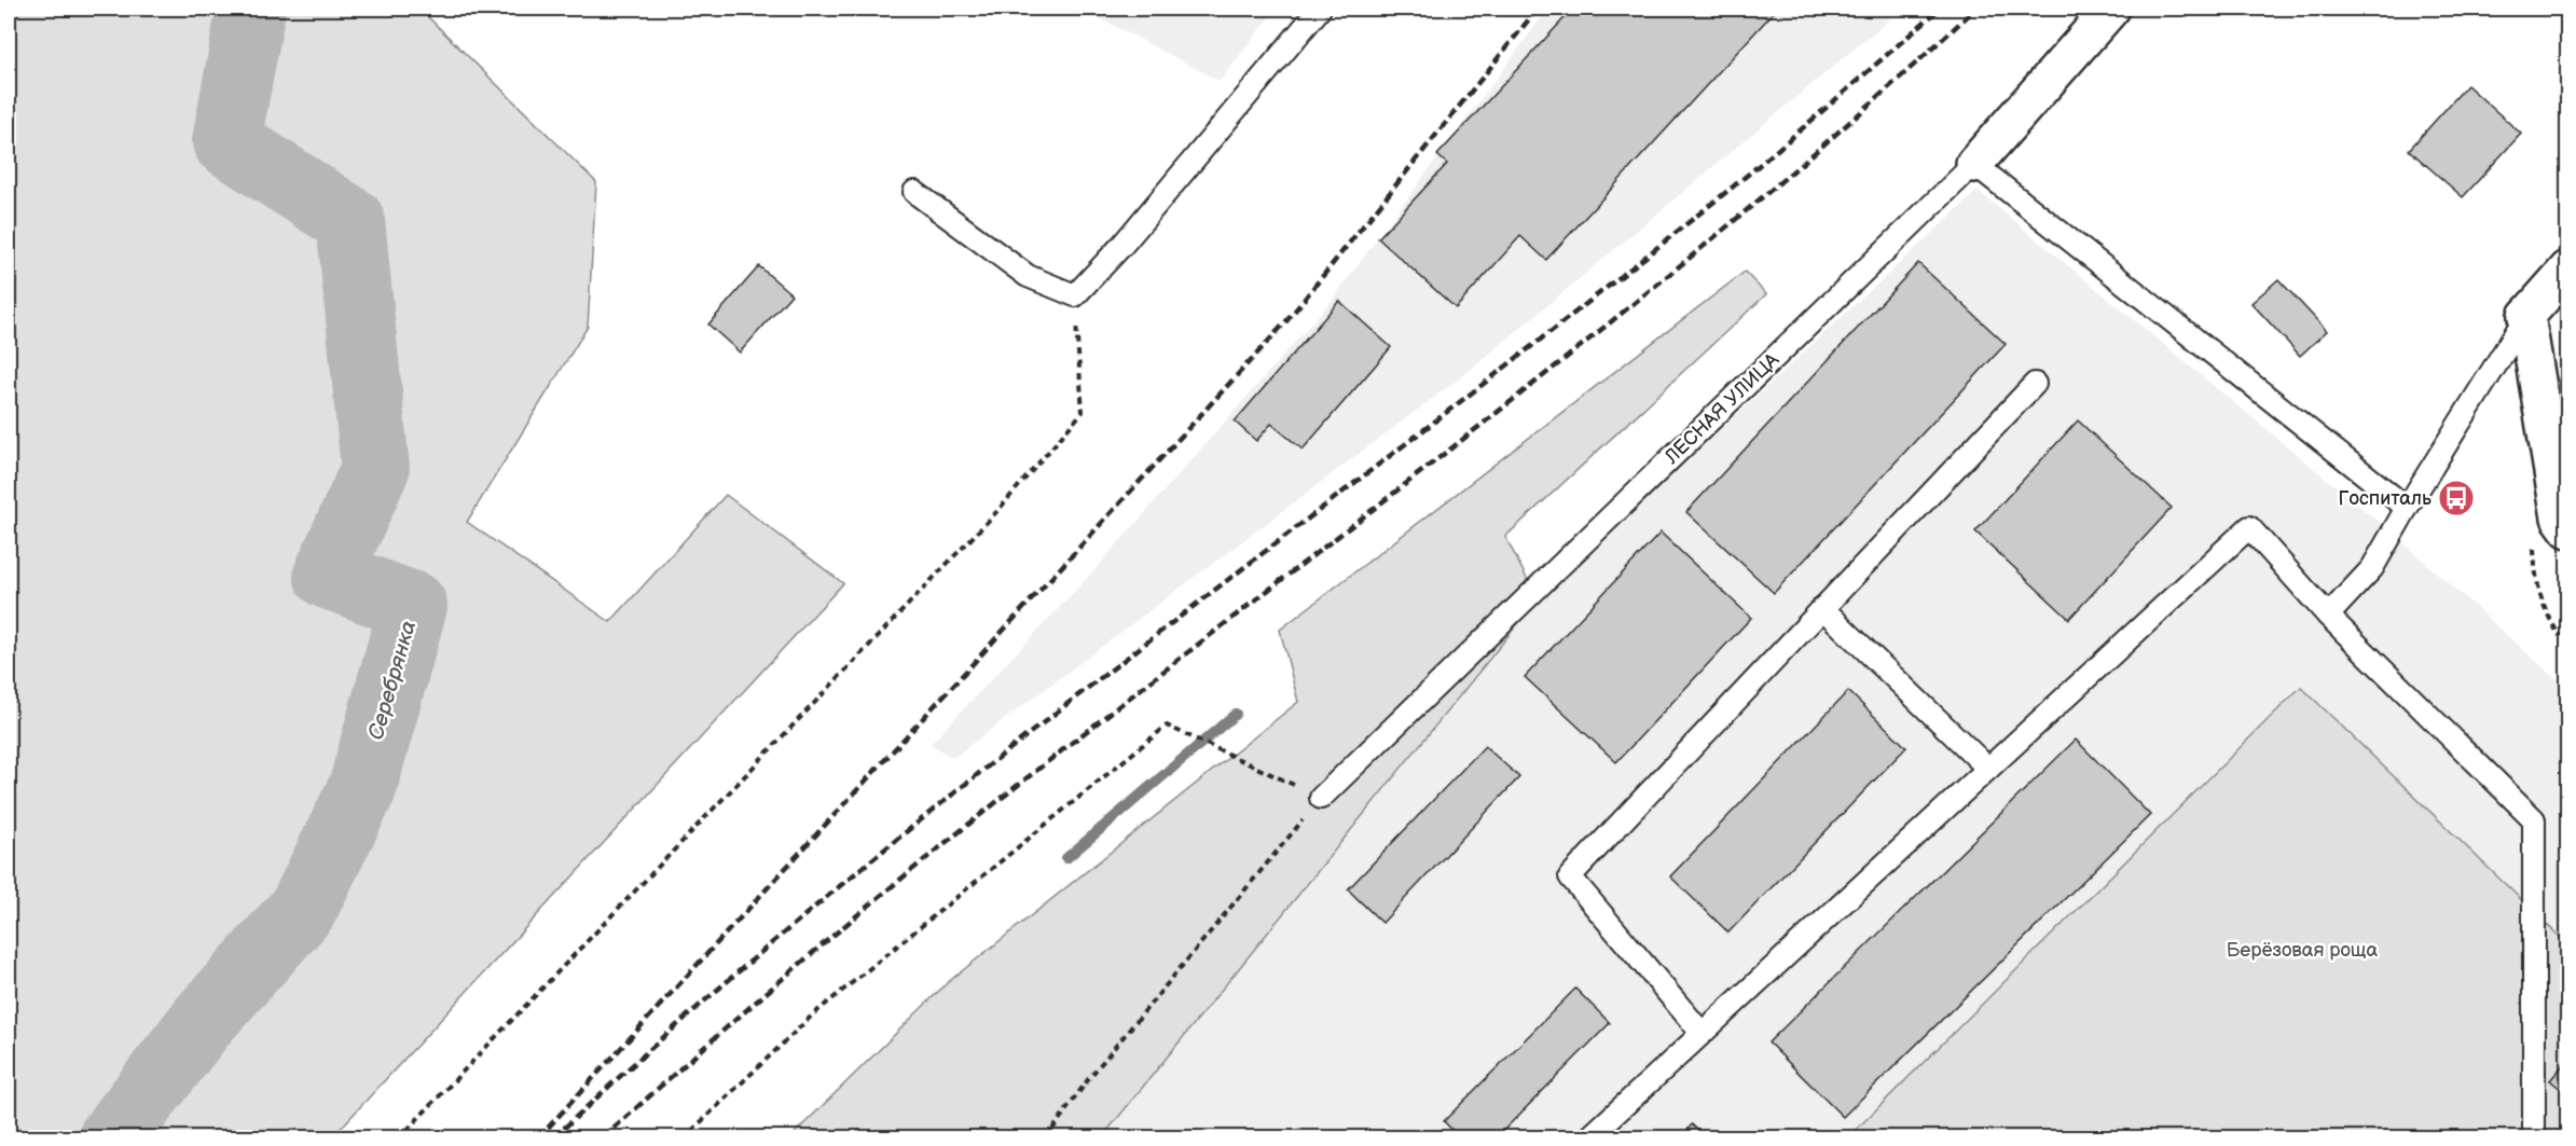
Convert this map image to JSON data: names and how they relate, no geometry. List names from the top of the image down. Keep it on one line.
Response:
{"streets":{"street":["ЛЕСНАЯ УЛИЦА"]},"water":["Серебрянка"],"parks":["Берёзовая роща"],"places":{"bus stop":["Госпиталь"]}}
